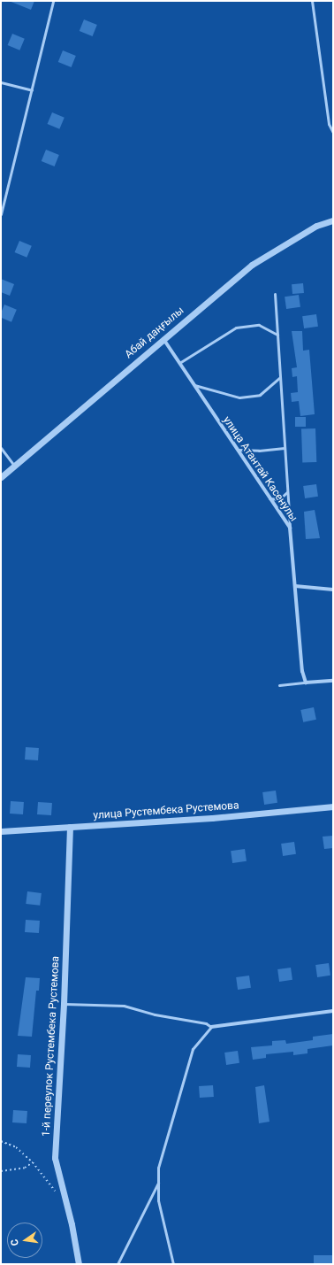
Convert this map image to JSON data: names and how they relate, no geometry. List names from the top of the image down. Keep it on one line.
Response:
{"streets":{"street":["Абай даңғылы","улица Атантай Касенулы","улица Рустембека Рустемова","1-й переулок Рустембека Рустемова"]},"crossings":[["Абай даңғылы","улица Атантай Касенулы"],["улица Рустембека Рустемова","1-й переулок Рустембека Рустемова"]],"north":"left"}
